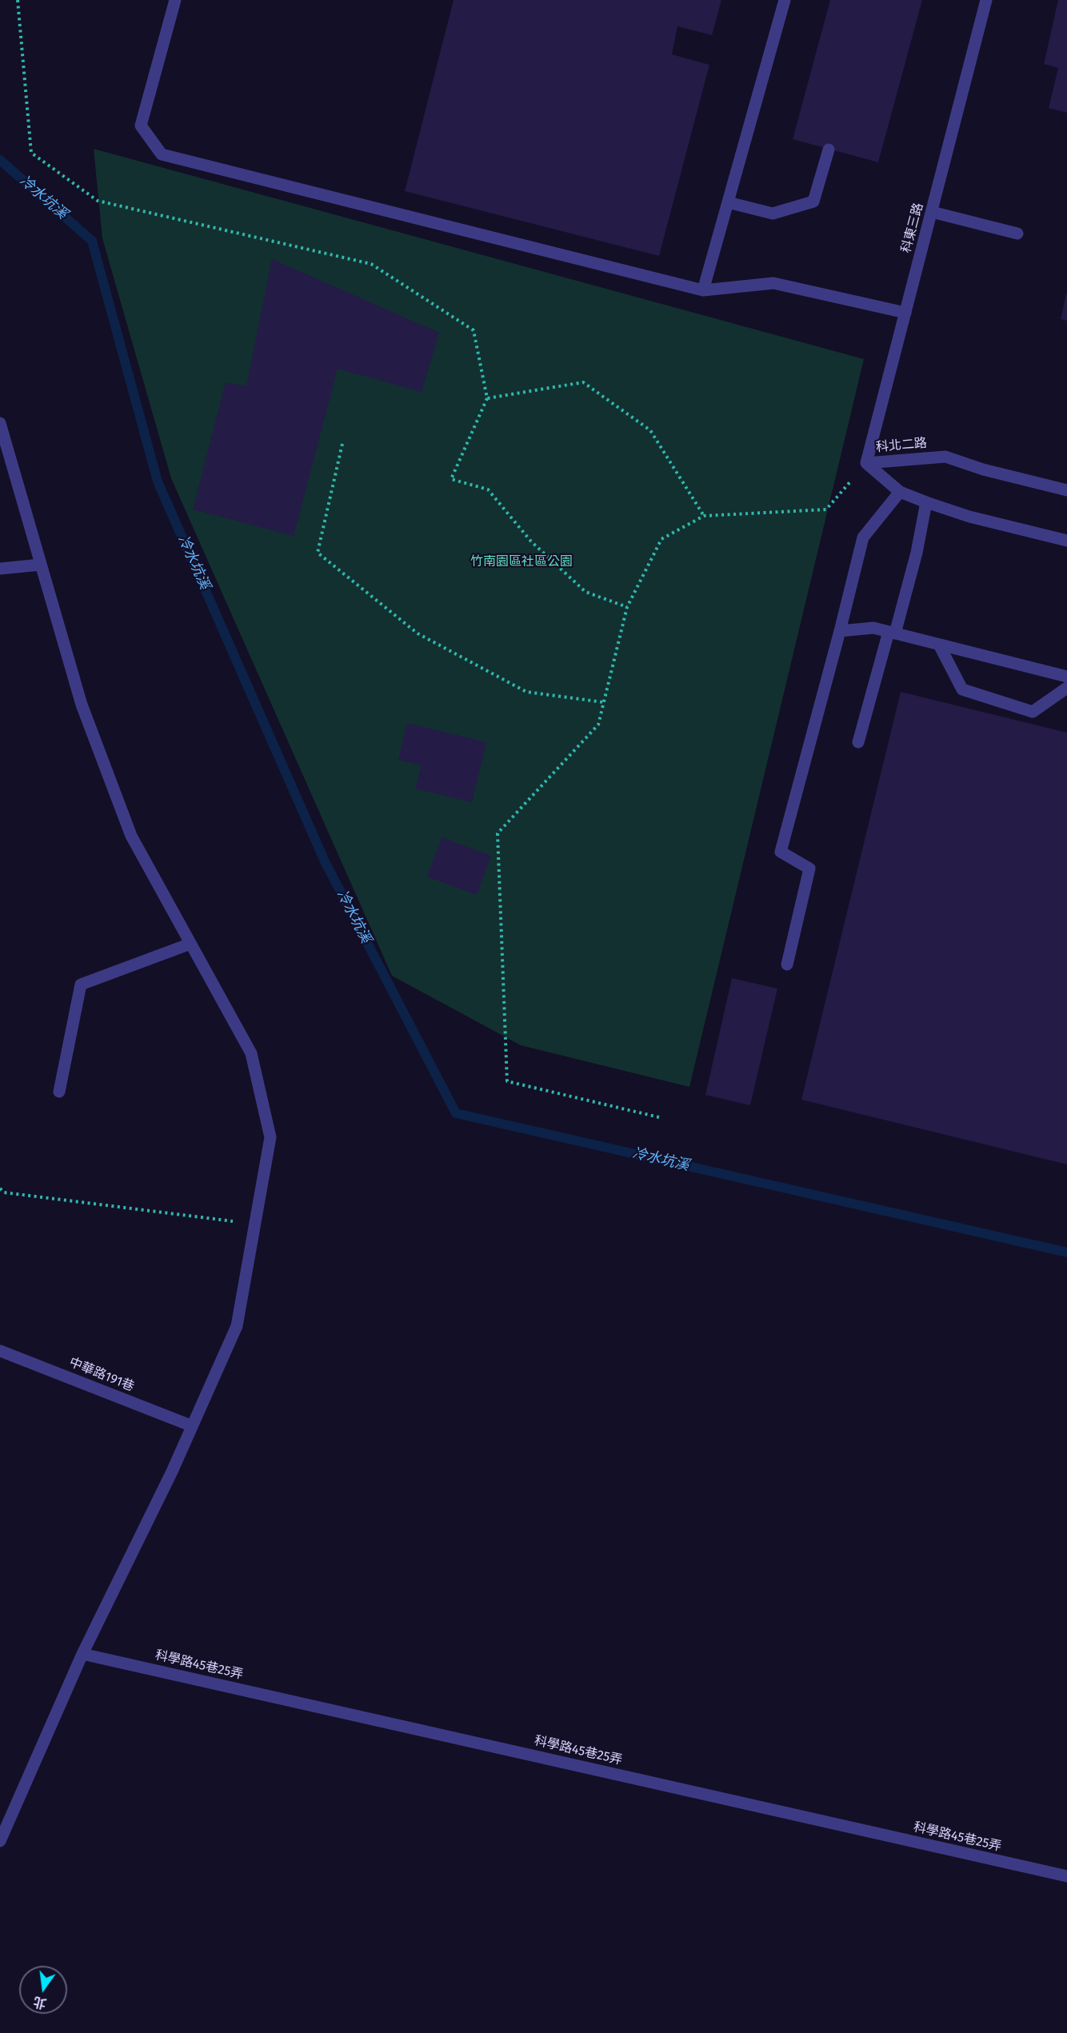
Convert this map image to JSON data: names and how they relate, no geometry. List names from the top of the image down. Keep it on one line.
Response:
{"streets":{"street":["科東三路","科北二路","中華路191巷","科學路45巷25弄"]},"crossings":[["科東三路","科北二路"]],"water":["冷水坑溪"],"parks":["竹南園區社區公園"],"north":"bottom"}
